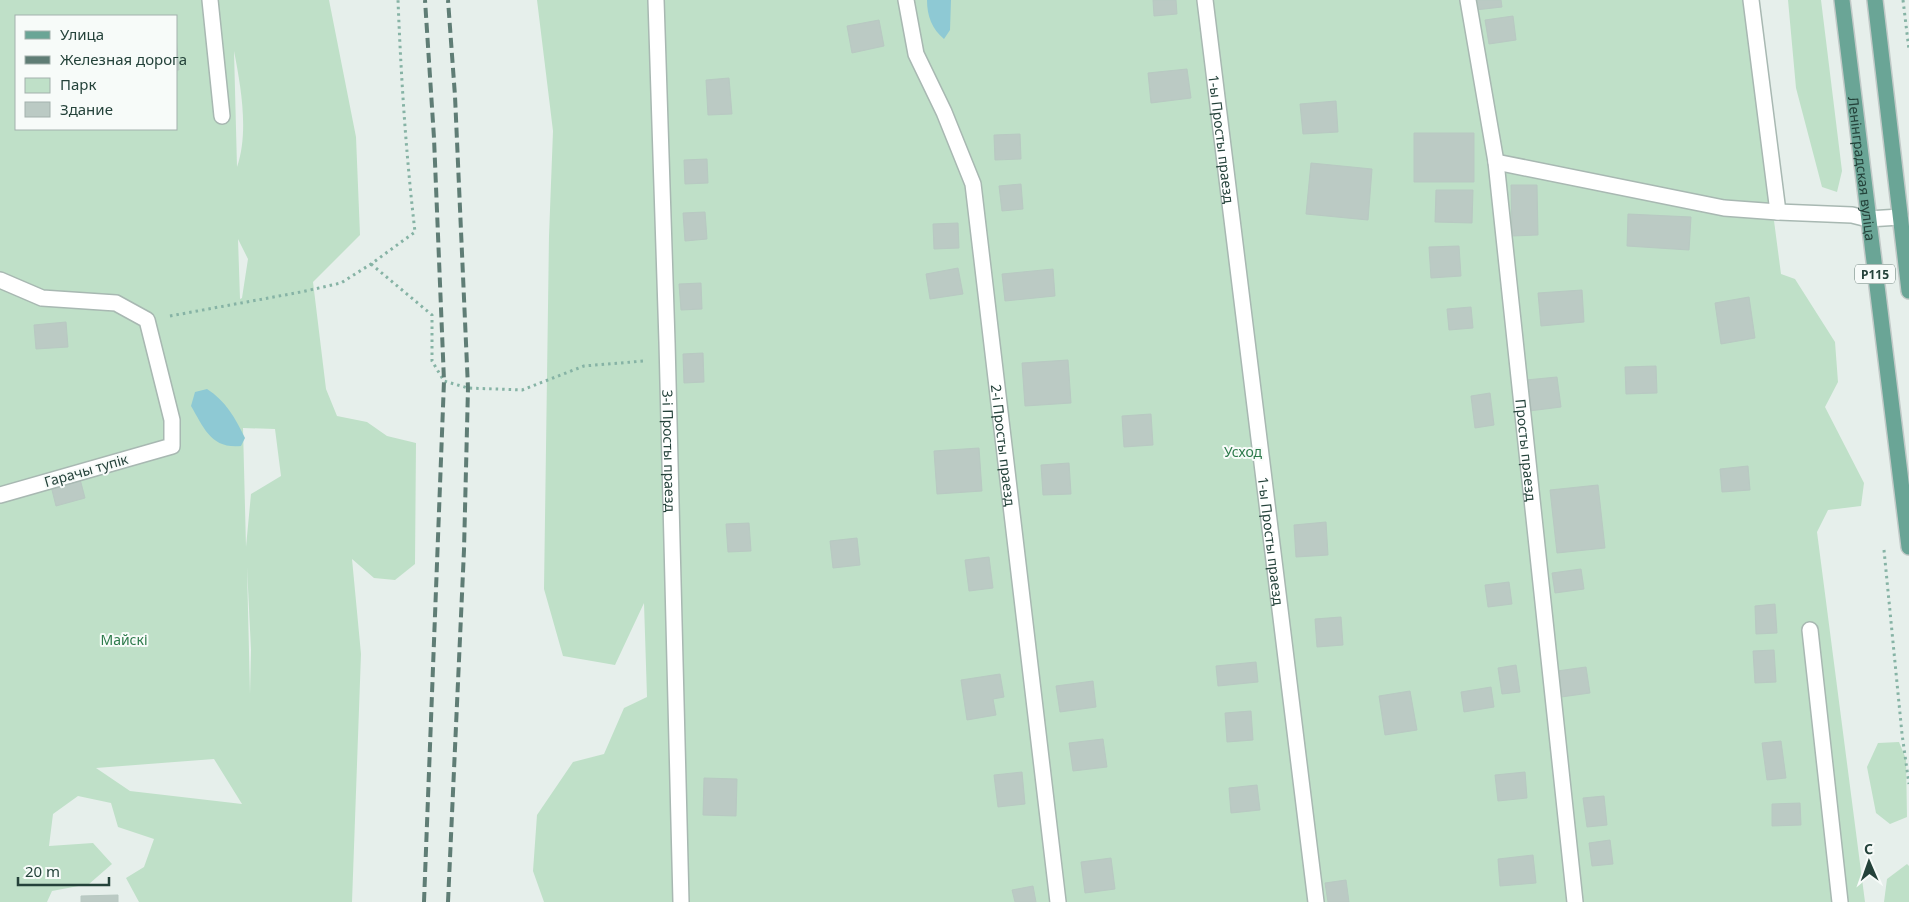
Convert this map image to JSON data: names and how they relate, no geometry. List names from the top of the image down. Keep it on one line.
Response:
{"streets":{"main road":["Ленінградская вуліца","Р115"],"street":["1-ы Просты праезд","2-і Просты праезд","Просты праезд","3-і Просты праезд","Гарачы тупік"]},"parks":["Усход","Майскі"],"legend":["Улица","Железная дорога","Парк","Здание"],"scale_bar":"20 m","north":"top"}
